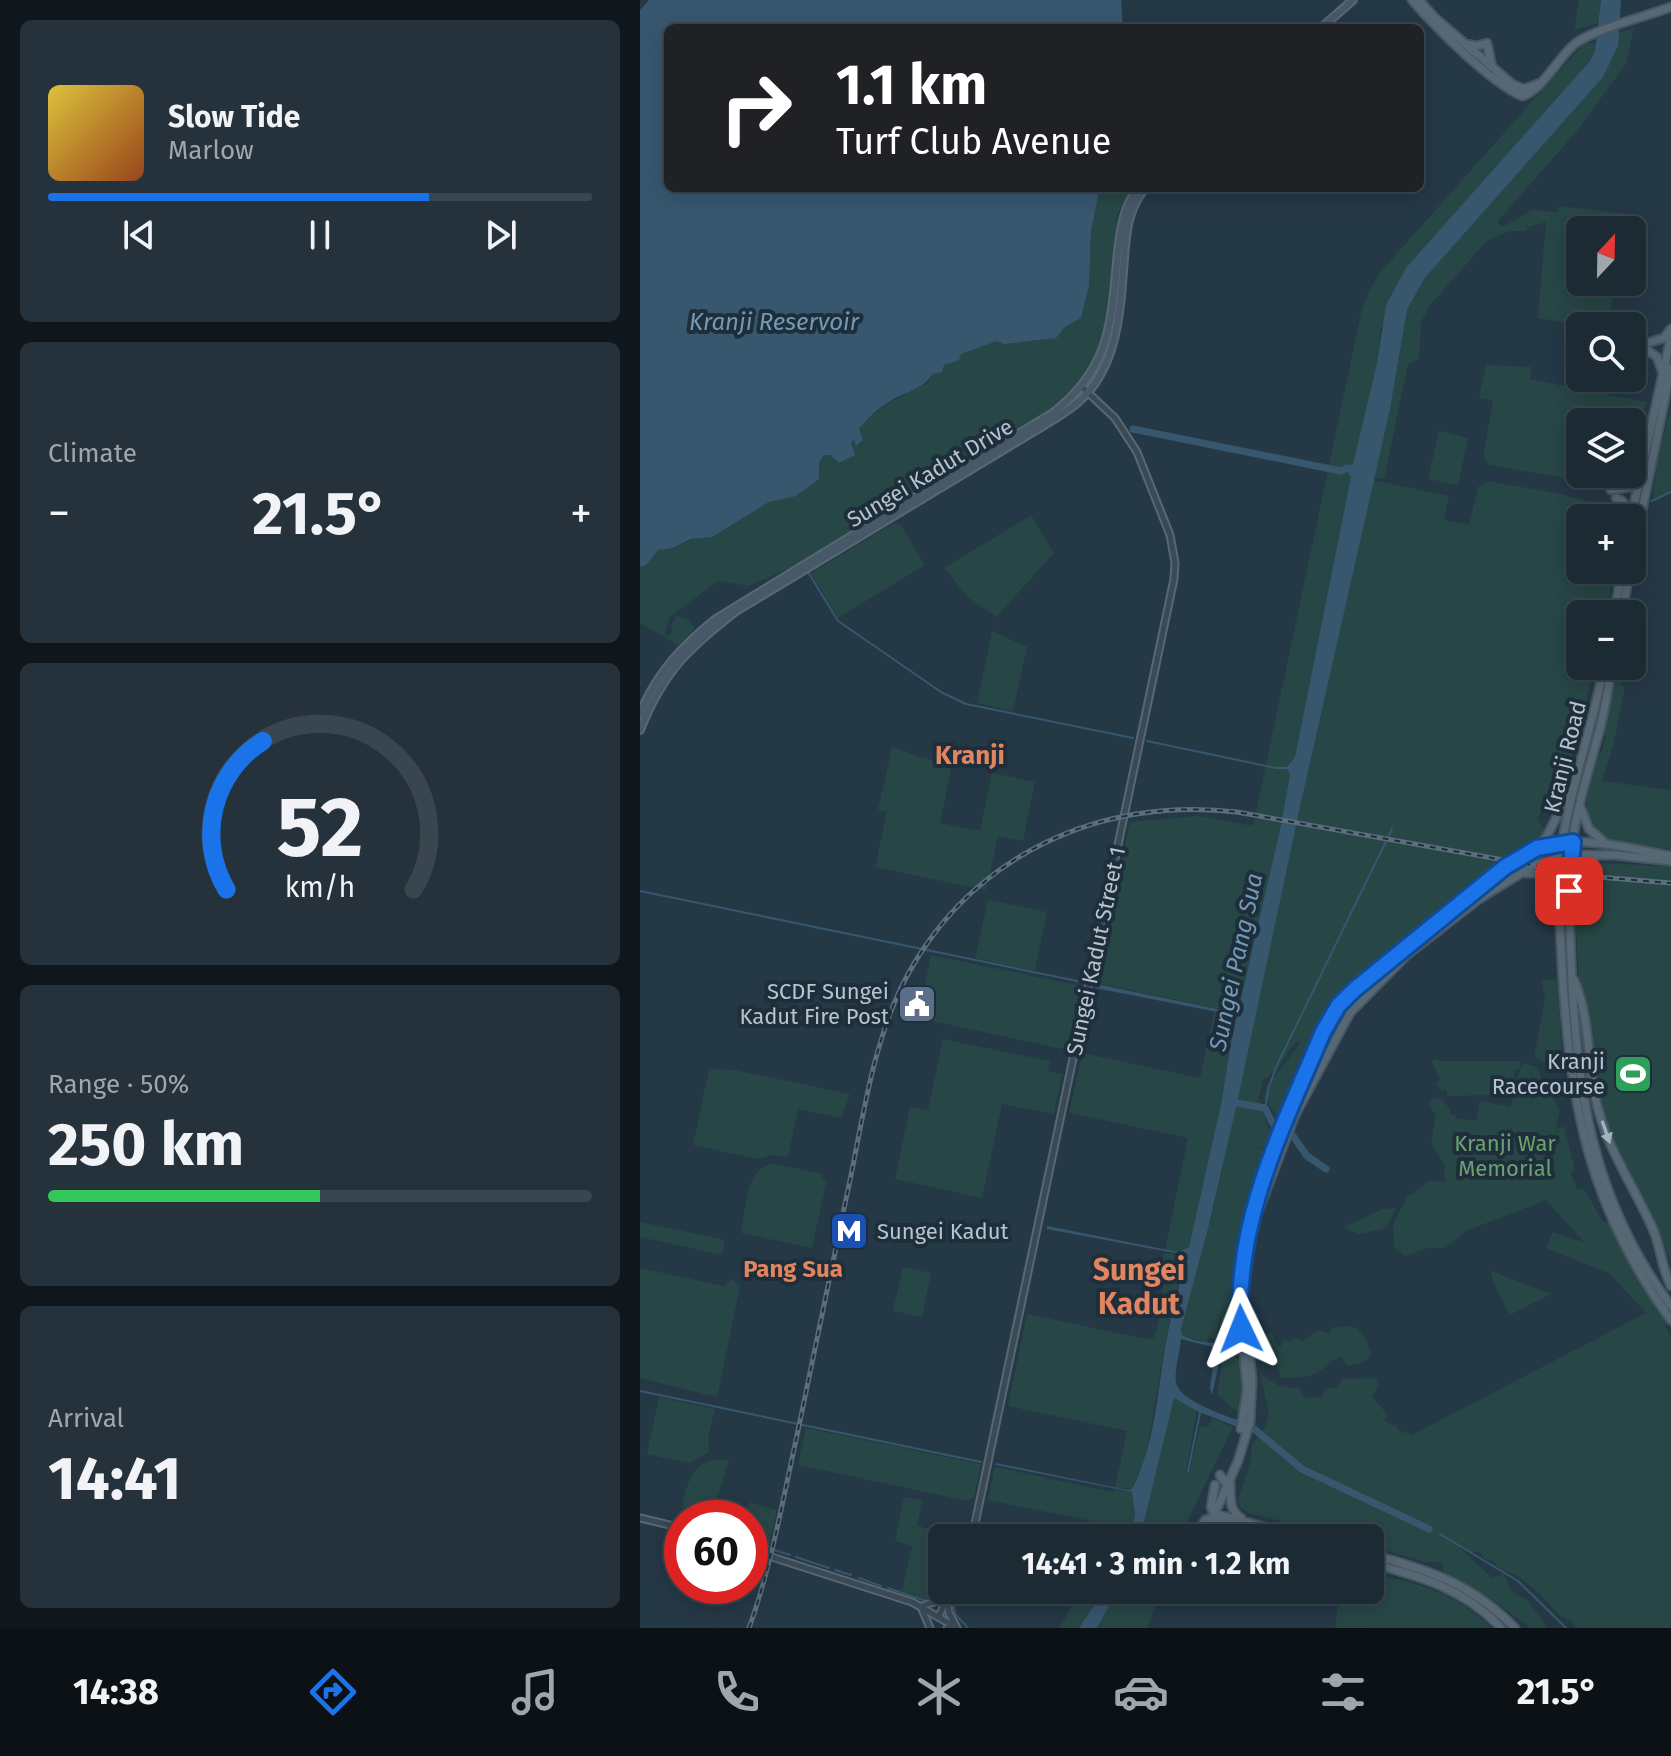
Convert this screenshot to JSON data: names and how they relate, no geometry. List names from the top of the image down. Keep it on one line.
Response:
{"streets":{"main road":["Sungei Kadut Drive","Kranji Road"],"street":["Sungei Kadut Street 1"]},"crossings":[["Sungei Kadut Drive","Sungei Kadut Street 1"]],"districts":["Kranji","Pang Sua","Sungei Kadut"],"water":["Kranji Reservoir","Sungei Pang Sua"],"parks":["Kranji War Memorial"],"places":{"public building":["SCDF Sungei Kadut Fire Post"],"sports":["Kranji Racecourse"],"metro station":["Sungei Kadut"]},"north":"top","page":{"turn":["1.1 km","Turf Club Avenue"],"song":["Slow Tide","Marlow"],"map_buttons":["+","−"],"tile":["Climate",["Range · 50%","250 km"],["Arrival","14:41"]],"heat":["−","21.5°","+"],"limit":"60","trip":"14:41 · 3 min · 1.2 km","tabs":["14:38","21.5°"],"gauge":["52","km/h"]}}
